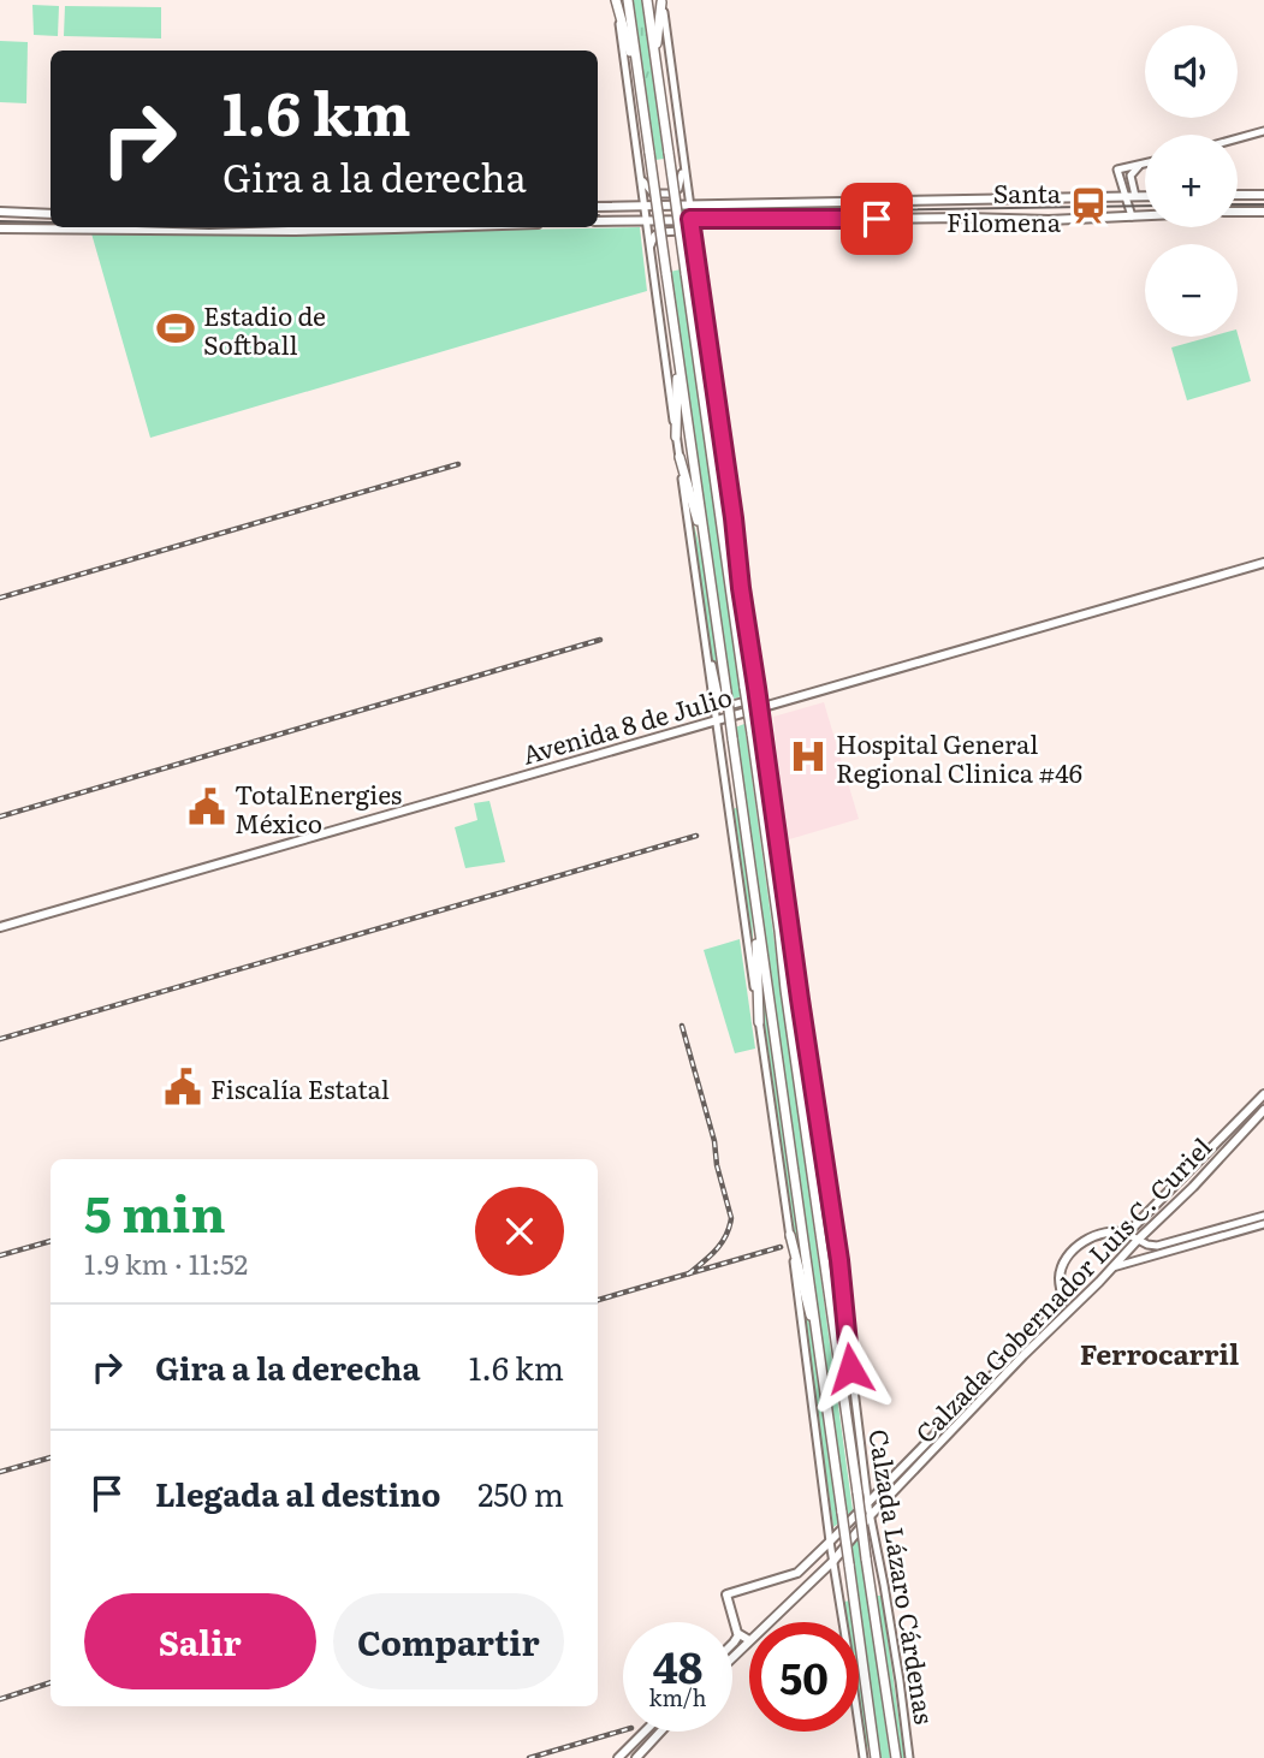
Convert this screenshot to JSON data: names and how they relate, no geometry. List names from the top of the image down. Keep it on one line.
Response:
{"streets":{"highway":["Calzada Lázaro Cárdenas"],"main road":["Avenida 8 de Julio","Calzada Gobernador Luis C. Curiel"]},"crossings":[["Avenida 8 de Julio","Calzada Lázaro Cárdenas"],["Calzada Gobernador Luis C. Curiel","Calzada Lázaro Cárdenas"]],"districts":["Ferrocarril"],"places":{"station":["Santa Filomena"],"sports":["Estadio de Softball"],"hospital":["Hospital General Regional Clinica #46"],"public building":["TotalEnergies México","Fiscalía Estatal"]},"page":{"map_buttons":["+","−"],"turn":["1.6 km","Gira a la derecha"],"heading":["5 min","1.9 km · 11:52"],"list":[{"name":"Gira a la derecha","value":"1.6 km"},{"name":"Llegada al destino","value":"250 m"}],"buttons":["Salir","Compartir"],"speed":"48 km/h","limit":"50"}}
